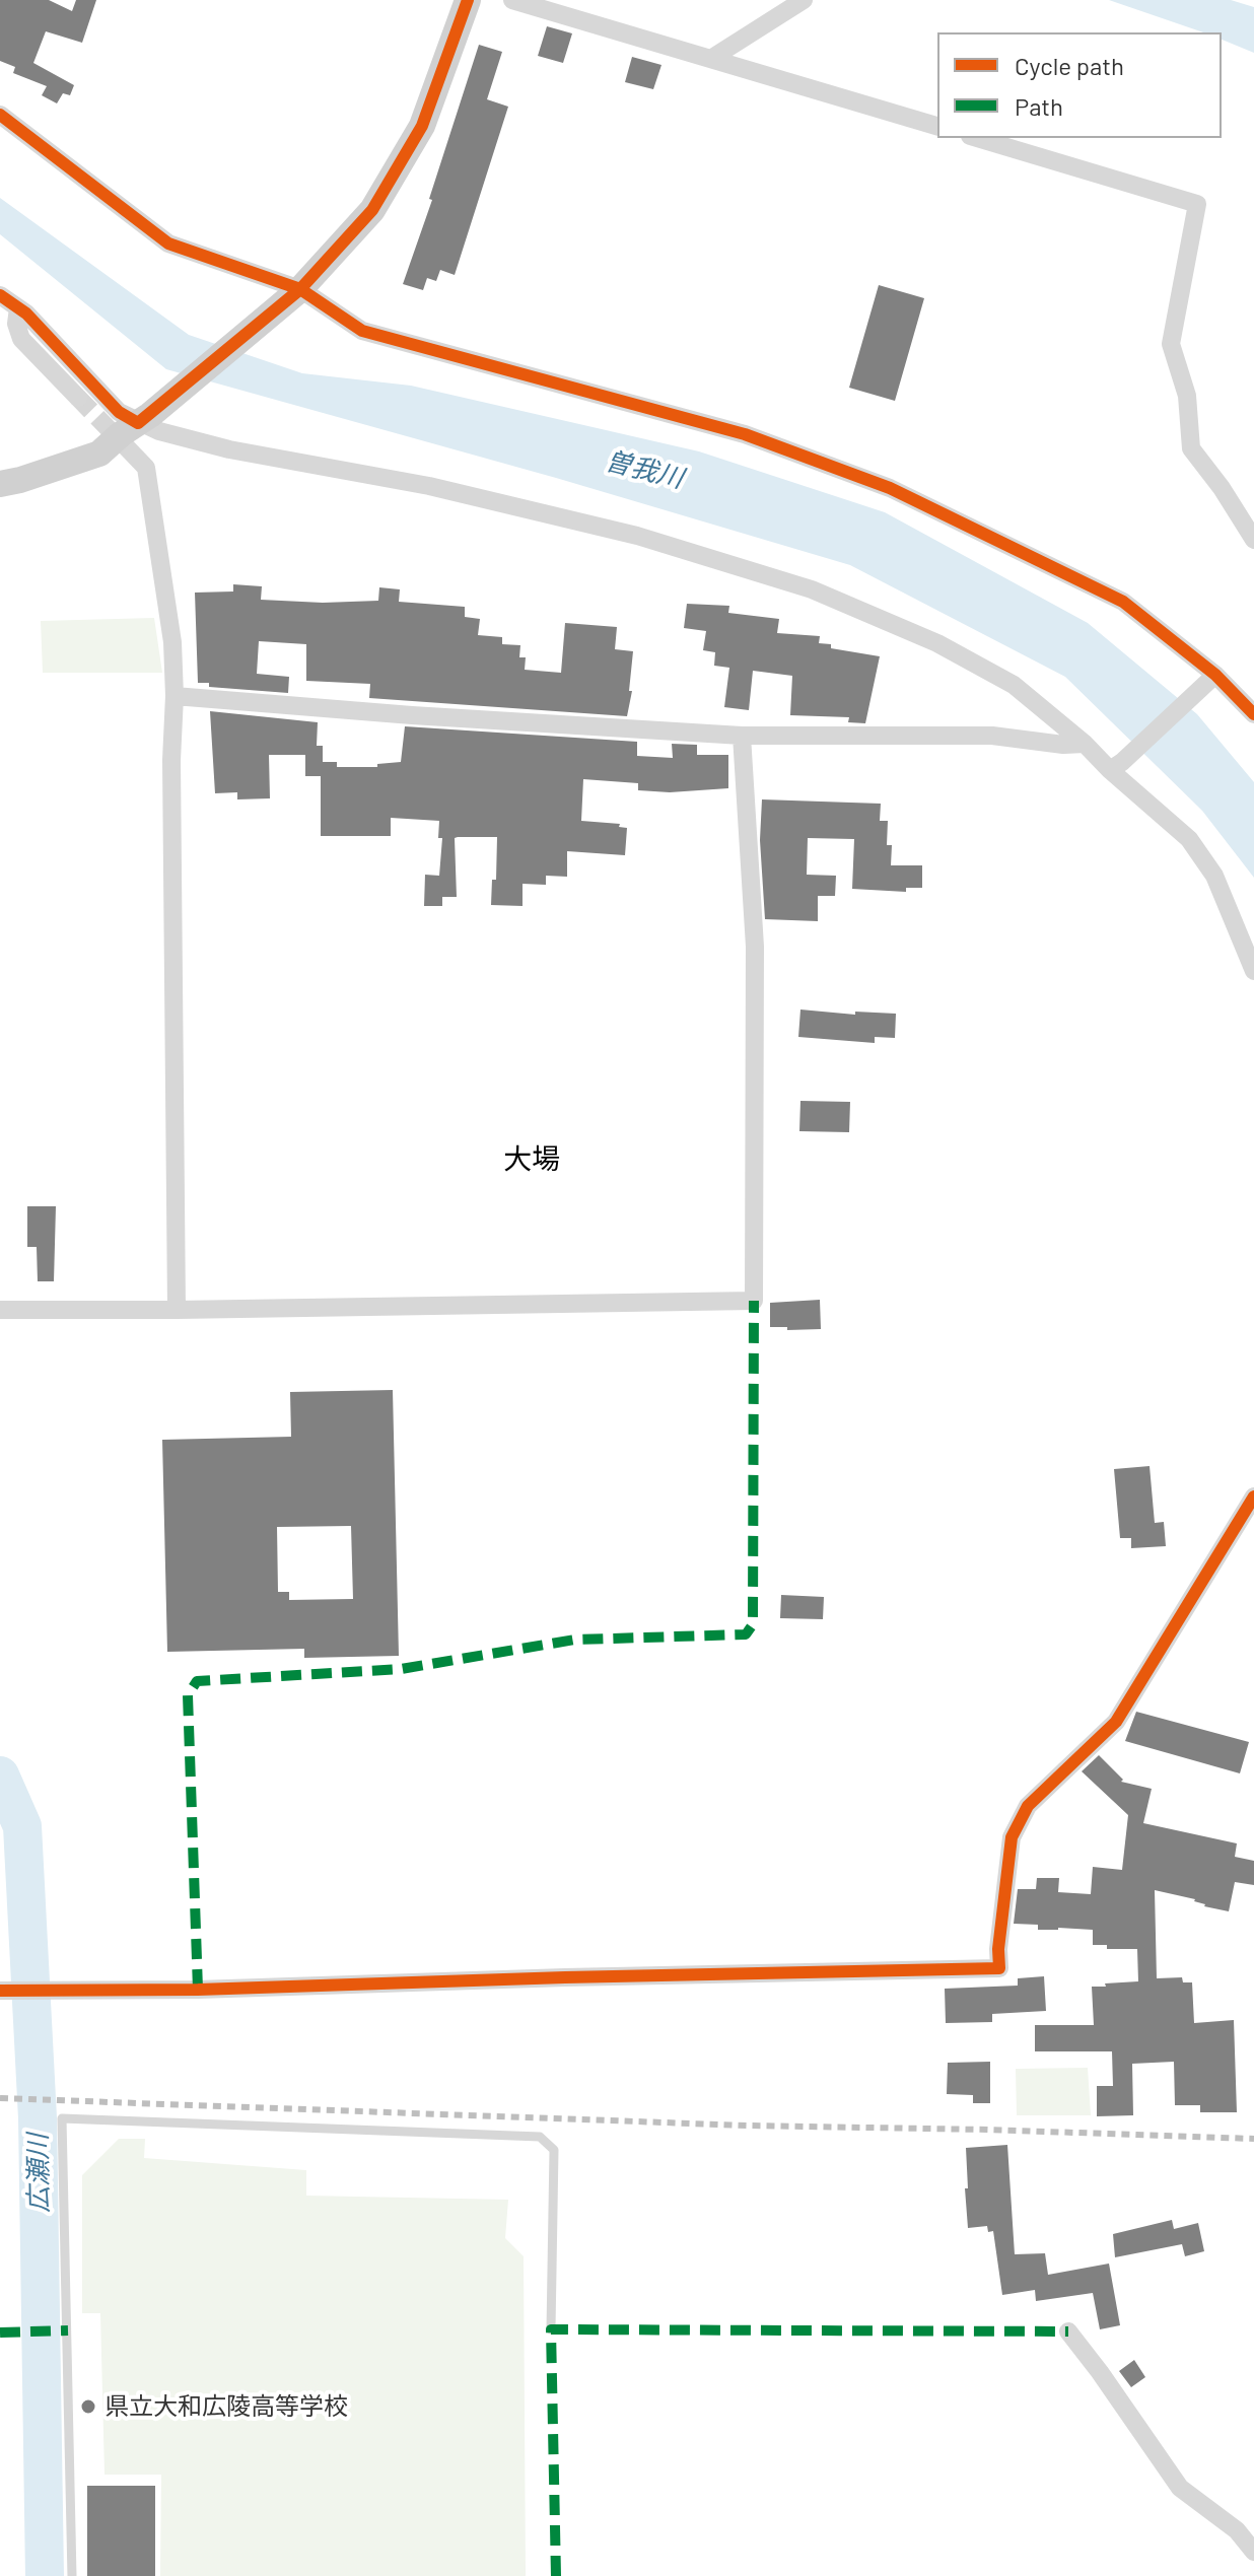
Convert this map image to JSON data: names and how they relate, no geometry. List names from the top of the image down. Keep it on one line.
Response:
{"districts":["大場"],"water":["曽我川","広瀬川"],"places":["県立大和広陵高等学校"],"legend":["Cycle path","Path"]}
